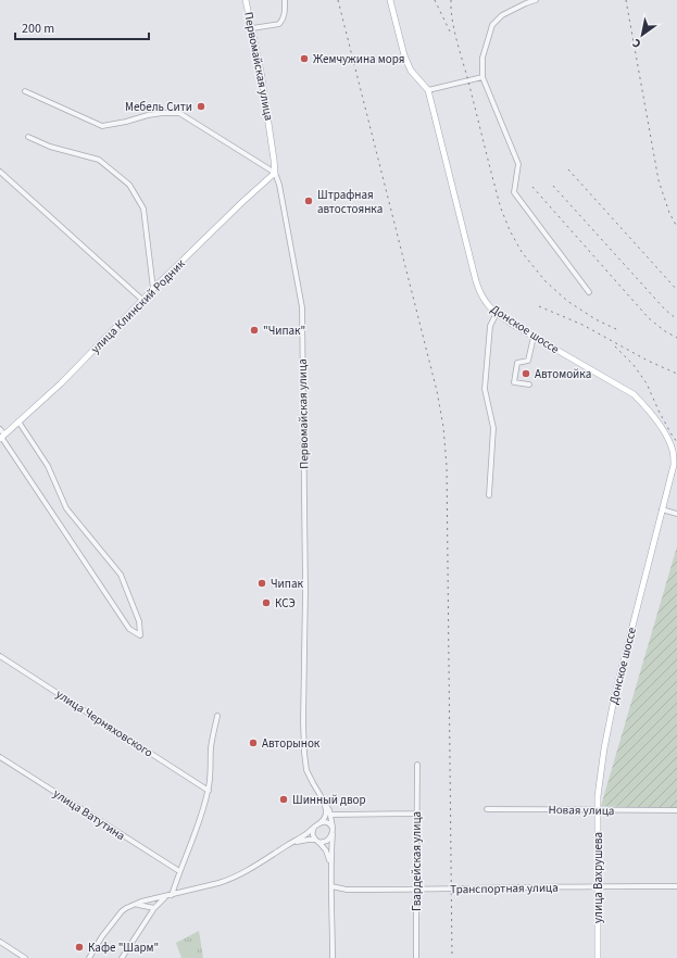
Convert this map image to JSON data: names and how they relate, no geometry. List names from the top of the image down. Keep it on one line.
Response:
{"streets":{"main road":["Первомайская улица","улица Клинский Родник","Донское шоссе","улица Вахрушева"],"street":["улица Черняховского","Новая улица","улица Ватутина","Гвардейская улица","Транспортная улица"]},"crossings":[["Первомайская улица","улица Клинский Родник"],["Донское шоссе","улица Вахрушева"],["Новая улица","улица Вахрушева"],["Гвардейская улица","Транспортная улица"],["улица Вахрушева","Транспортная улица"]],"places":["Жемчужина моря","Мебель Сити","Штрафная автостоянка","\"Чипак\"","Автомойка","Чипак","КСЭ","Авторынок","Шинный двор","Кафе \"Шарм\""],"scale_bar":"200 m","north":"bottom left"}
